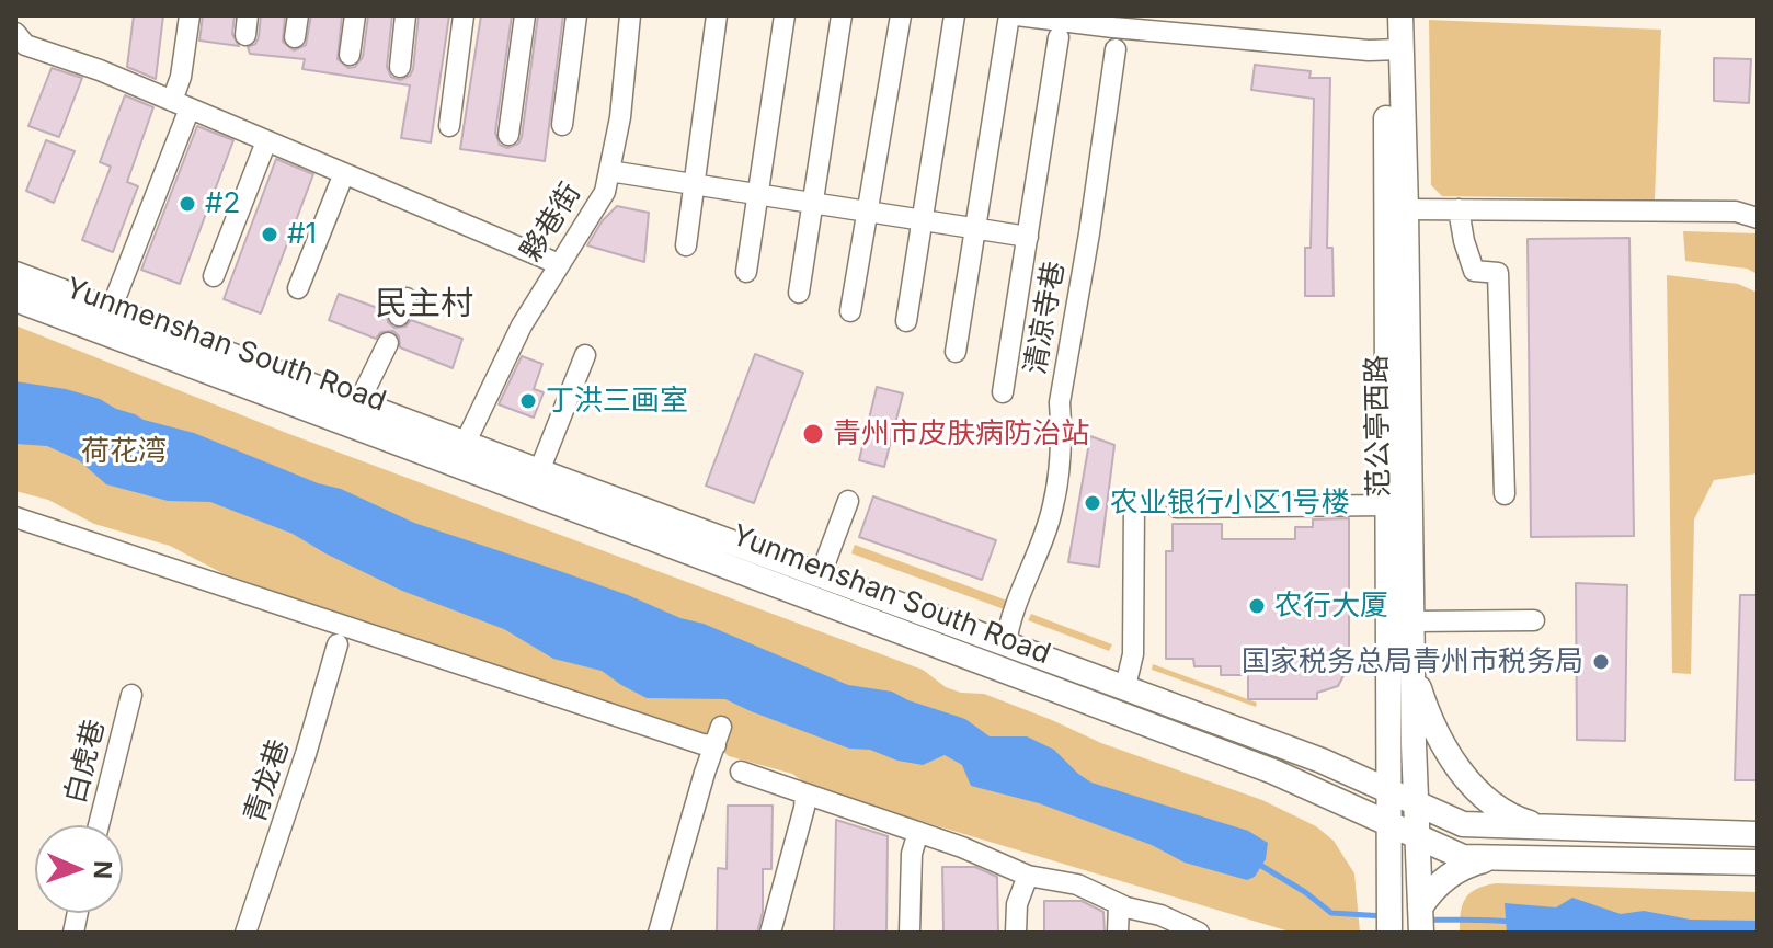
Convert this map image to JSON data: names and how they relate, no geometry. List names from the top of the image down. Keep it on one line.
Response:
{"streets":{"main road":["Yunmenshan South Road","范公亭西路"],"street":["夥巷街","清凉寺巷","白虎巷","青龙巷"]},"crossings":[["夥巷街","Yunmenshan South Road"],["清凉寺巷","Yunmenshan South Road"],["Yunmenshan South Road","范公亭西路"]],"districts":["民主村"],"parks":["荷花湾"],"places":["#2","#1","丁洪三画室","青州市皮肤病防治站","农业银行小区1号楼","农行大厦","国家税务总局青州市税务局"],"north":"right"}
